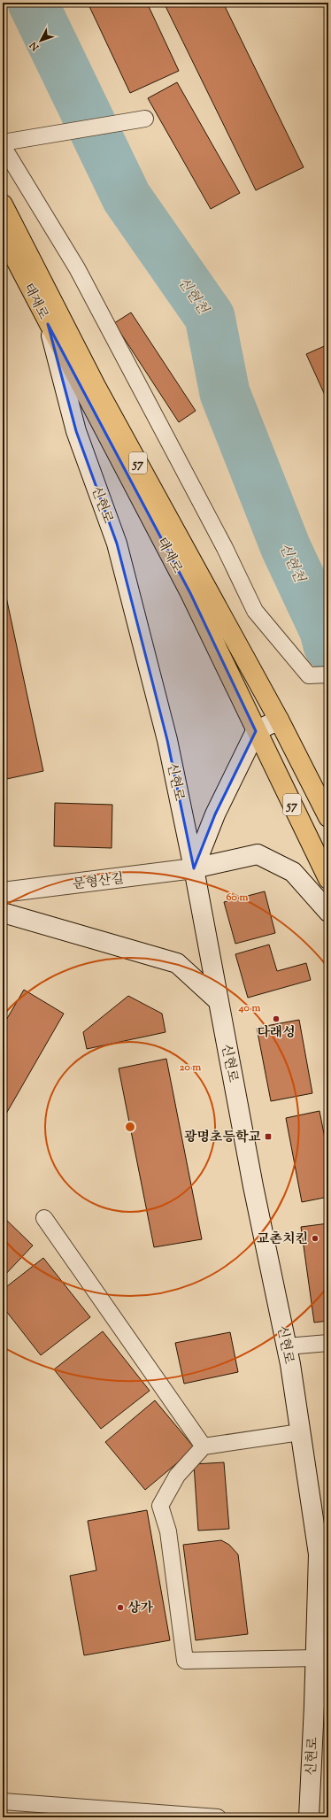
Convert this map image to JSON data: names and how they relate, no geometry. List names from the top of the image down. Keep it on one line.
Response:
{"streets":{"main road":["태재로","57","신현로","문형산길"]},"crossings":[["태재로","신현로"],["신현로","문형산길"]],"water":["신현천"],"places":{"other":["다래성","교촌치킨","상가"],"transit":["광명초등학교"]},"north":"bottom left","rings":["60 m","40 m","20 m"]}
